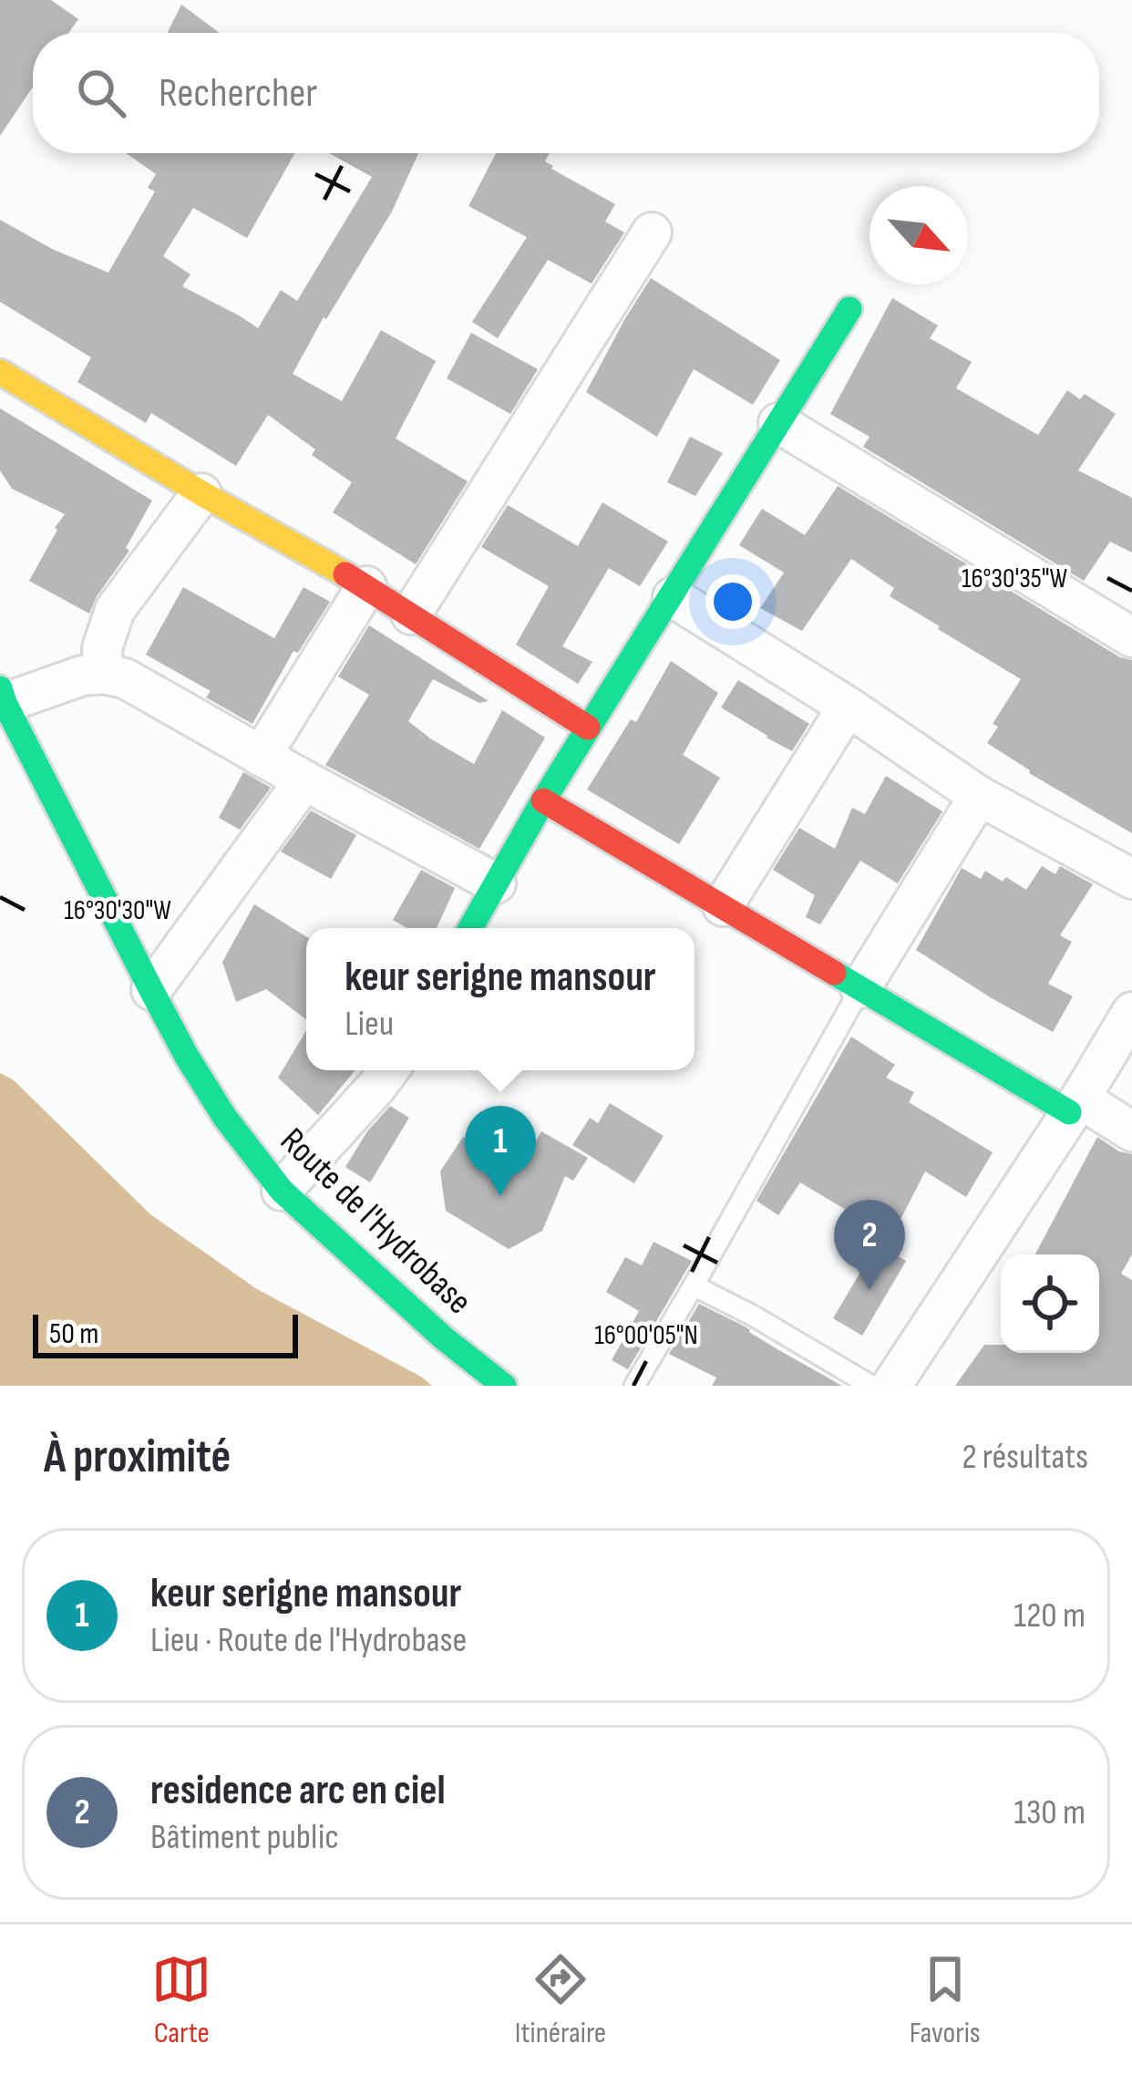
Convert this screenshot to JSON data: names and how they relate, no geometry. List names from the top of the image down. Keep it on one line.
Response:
{"streets":{"street":["Route de l'Hydrobase"]},"scale_bar":"50 m","north":"bottom right","page":{"search":"Rechercher","popup":["keur serigne mansour","Lieu"],"pins":["1","2"],"scale":"50 m","heading":["À proximité","2 résultats"],"list":[{"mark":"1","name":"keur serigne mansour","note":"Lieu · Route de l'Hydrobase","value":"120 m"},{"mark":"2","name":"residence arc en ciel","note":"Bâtiment public","value":"130 m"}],"nav":["Carte","Itinéraire","Favoris"]},"coordinates":["16°30'35\"W","16°30'30\"W","16°00'05\"N"]}
